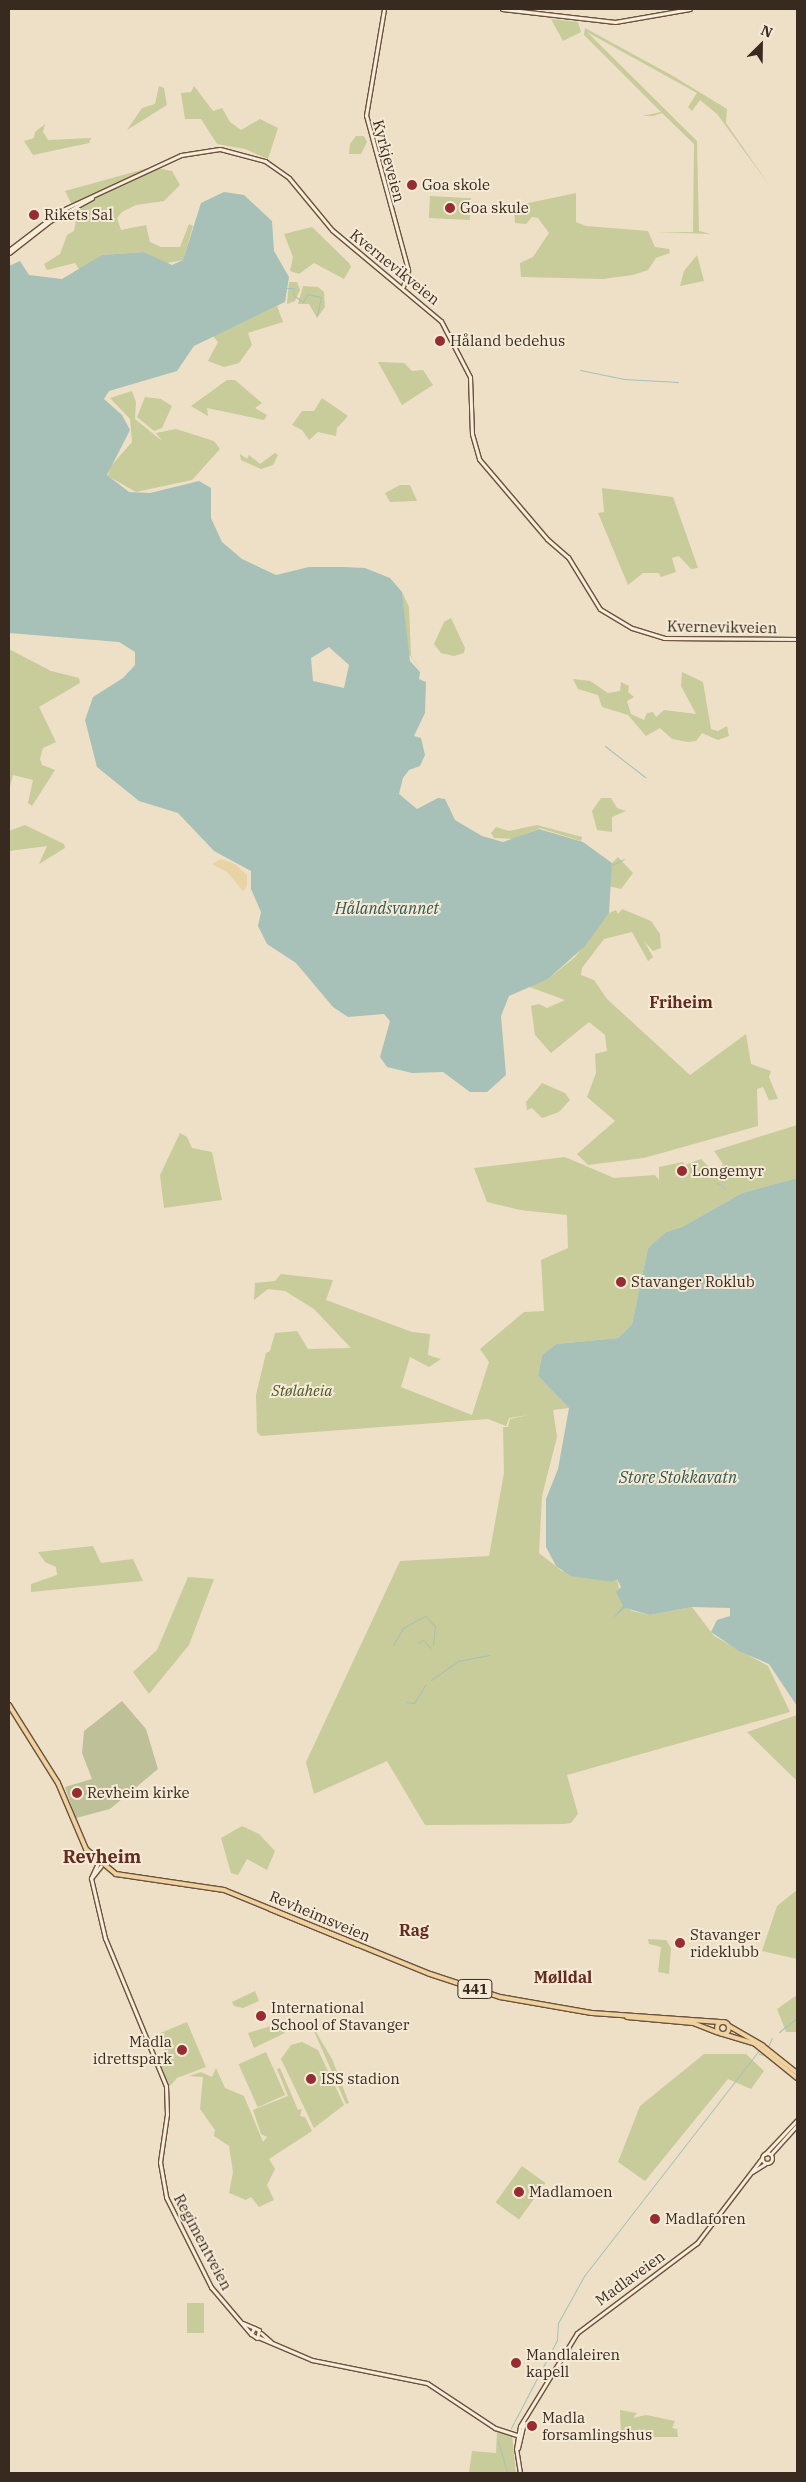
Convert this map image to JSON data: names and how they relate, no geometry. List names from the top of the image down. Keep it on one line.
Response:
{"streets":{"main road":["Kyrkjeveien","Kvernevikveien","Revheimsveien","441","Regimentveien","Madlaveien"]},"crossings":[["Kyrkjeveien","Kvernevikveien"],["Revheimsveien","441"],["Revheimsveien","Regimentveien"]],"districts":["Friheim","Revheim","Rag","Mølldal"],"water":["Hålandsvannet","Store Stokkavatn"],"parks":["Stølaheia"],"places":["Goa skole","Goa skule","Rikets Sal","Håland bedehus","Longemyr","Stavanger Roklub","Revheim kirke","Stavanger rideklubb","International School of Stavanger","Madla idrettspark","ISS stadion","Madlamoen","Madlaforen","Mandlaleiren kapell","Madla forsamlingshus"],"north":"top right"}
